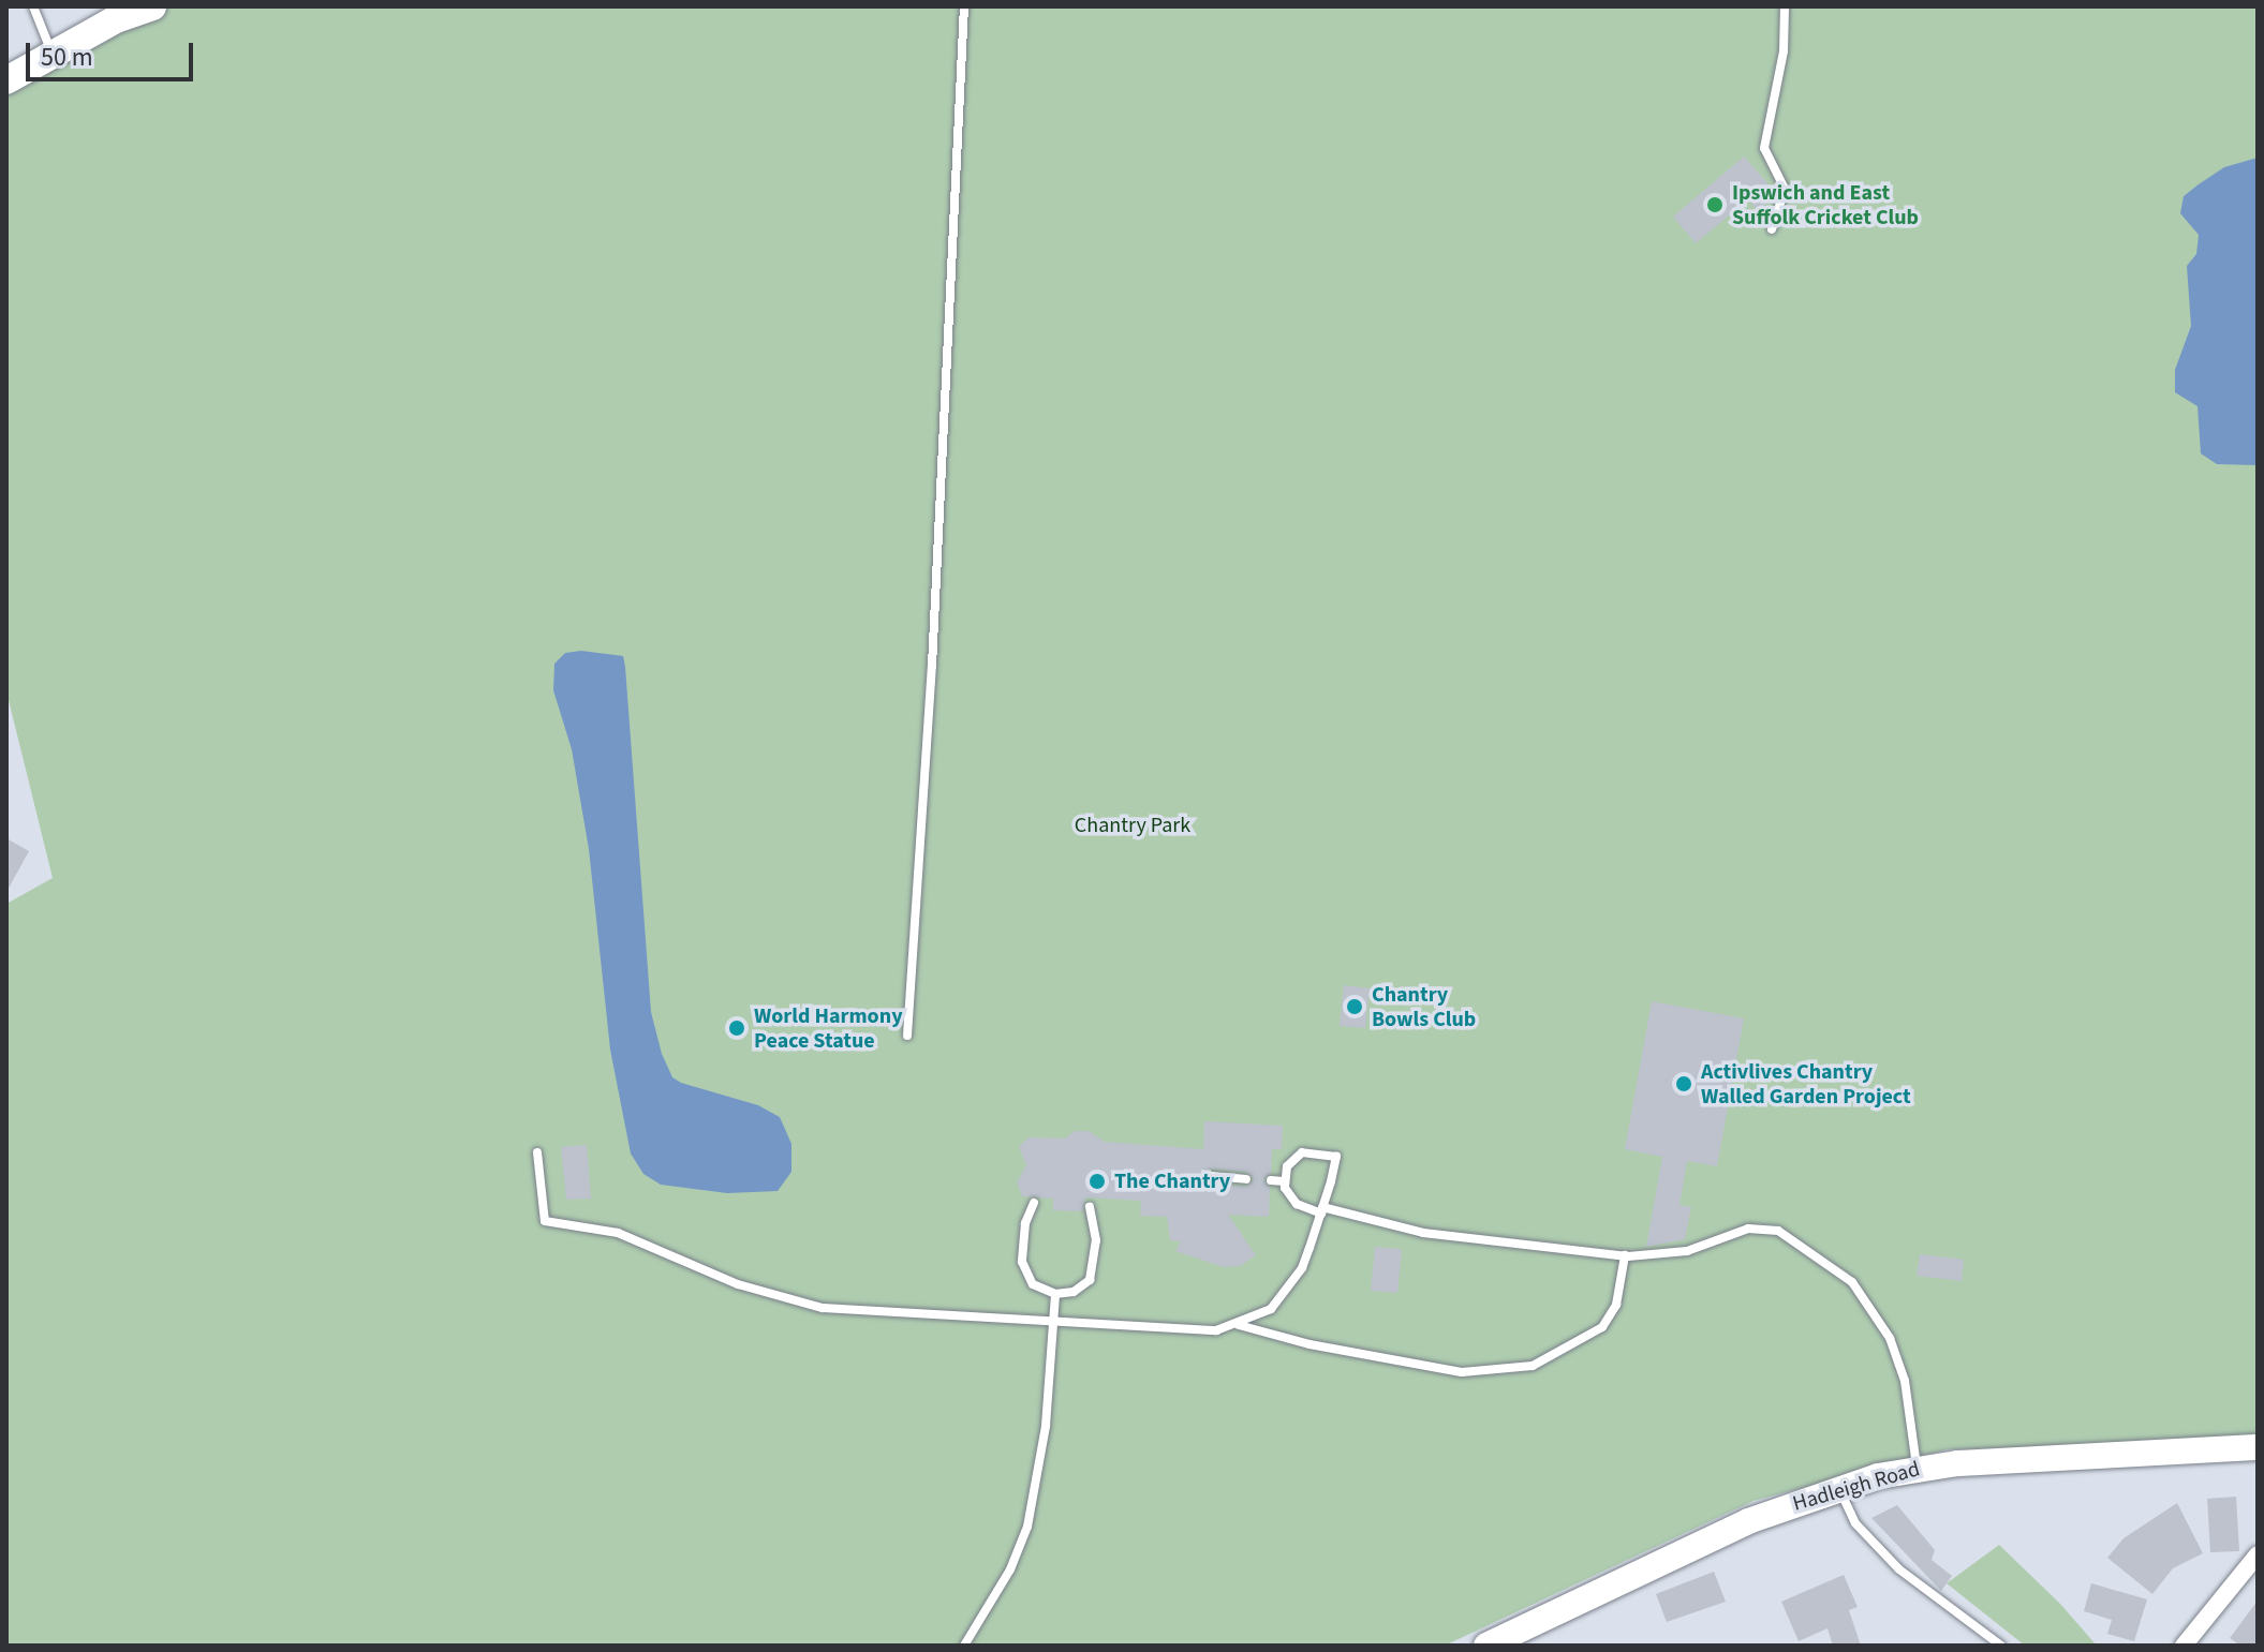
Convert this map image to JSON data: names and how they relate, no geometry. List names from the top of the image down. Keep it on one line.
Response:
{"streets":{"street":["Hadleigh Road"]},"parks":["Chantry Park"],"places":["Ipswich and East Suffolk Cricket Club","Chantry Bowls Club","World Harmony Peace Statue","Activlives Chantry Walled Garden Project","The Chantry"],"scale_bar":"50 m"}
